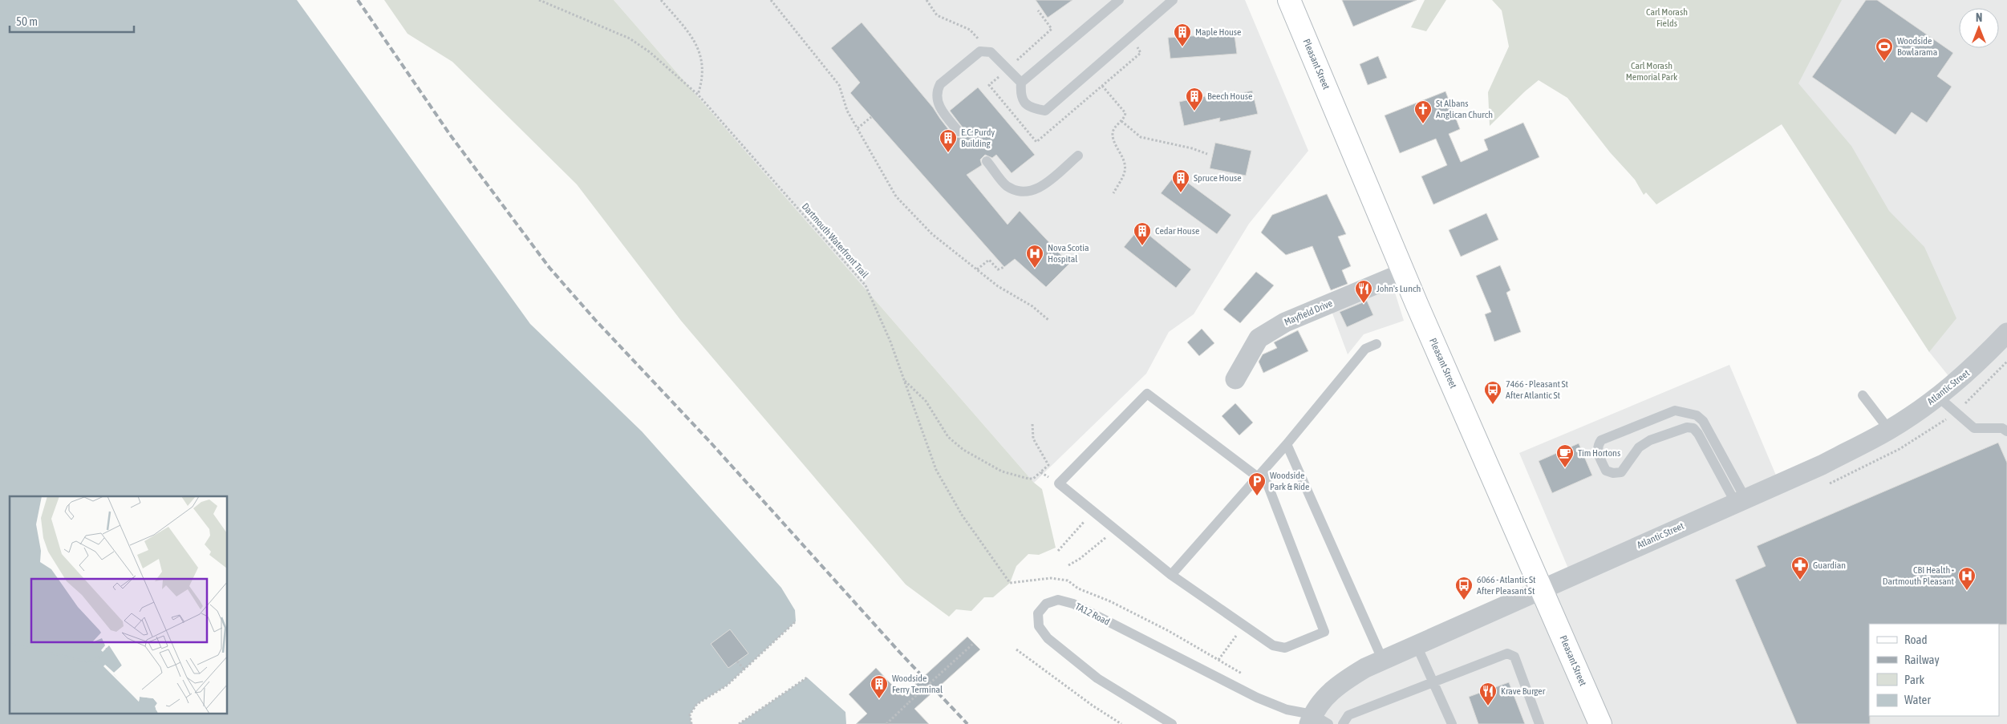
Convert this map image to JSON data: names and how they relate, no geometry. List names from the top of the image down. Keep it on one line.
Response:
{"streets":{"main road":["Pleasant Street"],"street":["Mayfield Drive","Atlantic Street"],"lane":["TA12 Road"],"path":["Dartmouth Waterfront Trail"]},"crossings":[["Pleasant Street","Mayfield Drive"],["Pleasant Street","Atlantic Street"],["Atlantic Street","TA12 Road"]],"parks":["Carl Morash Fields","Carl Morash Memorial Park"],"places":{"building":["Maple House","Beech House","E.C. Purdy Building","Spruce House","Cedar House","Woodside Ferry Terminal"],"sports":["Woodside Bowlarama"],"church":["St Albans Anglican Church"],"hospital":["Nova Scotia Hospital","CBI Health - Dartmouth Pleasant"],"restaurant":["John's Lunch","Krave Burger"],"bus stop":["7466 - Pleasant St After Atlantic St","6066 - Atlantic St After Pleasant St"],"cafe":["Tim Hortons"],"parking":["Woodside Park & Ride"],"pharmacy":["Guardian"]},"legend":["Road","Railway","Park","Water"],"scale_bar":"50 m","north":"top"}
